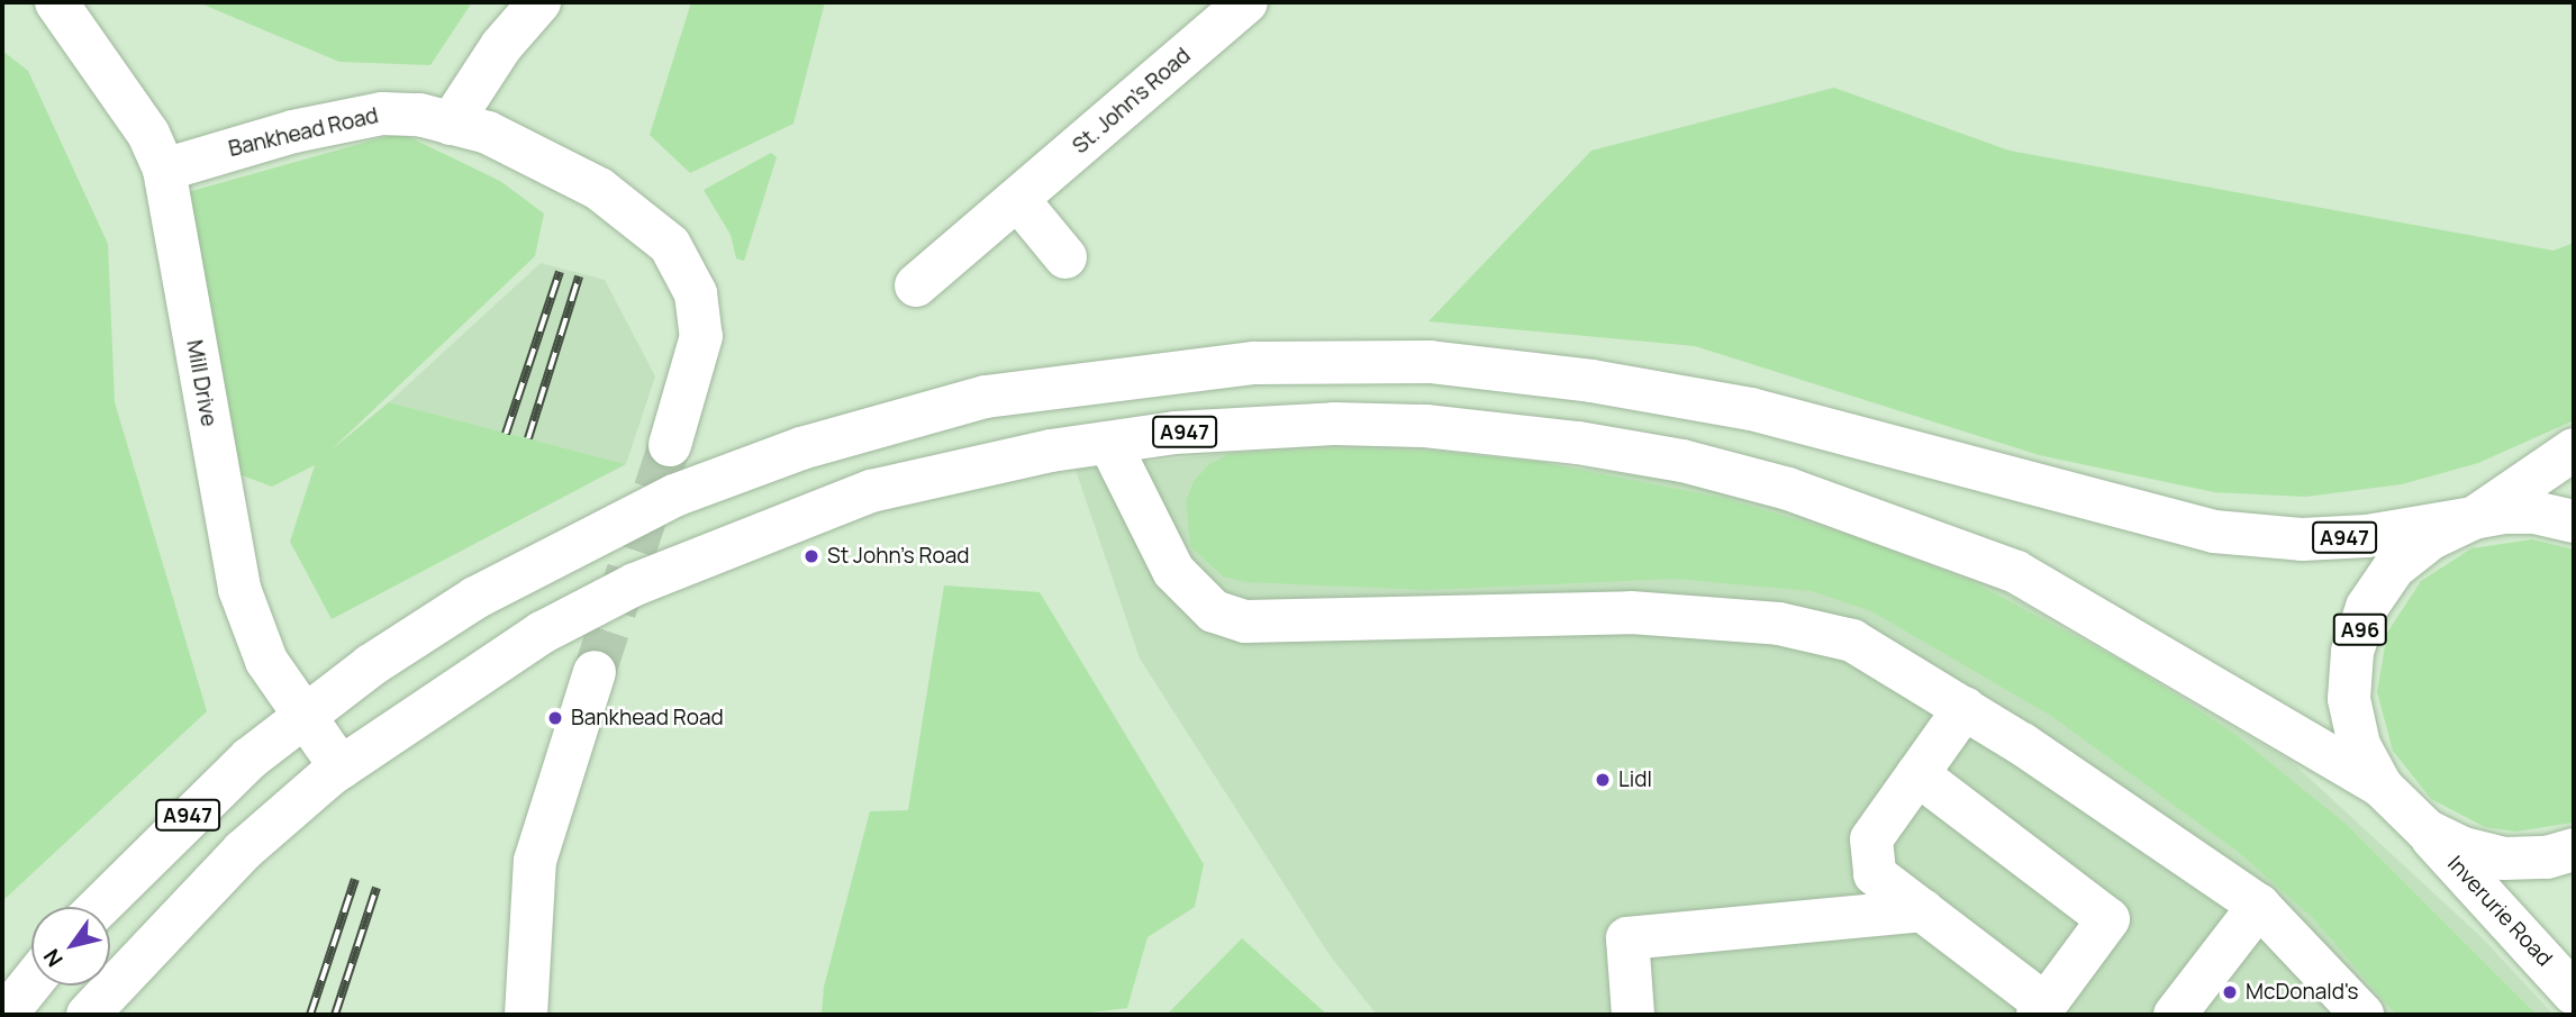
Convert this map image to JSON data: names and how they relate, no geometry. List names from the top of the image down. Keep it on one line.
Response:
{"streets":{"main road":["St. John's Road","Bankhead Road","Mill Drive","A947","A96","Inverurie Road"]},"crossings":[["Bankhead Road","Mill Drive"],["Mill Drive","A947"],["A947","A96"],["A96","Inverurie Road"]],"places":["St John's Road","Bankhead Road","Lidl","McDonald's"],"north":"bottom left"}
